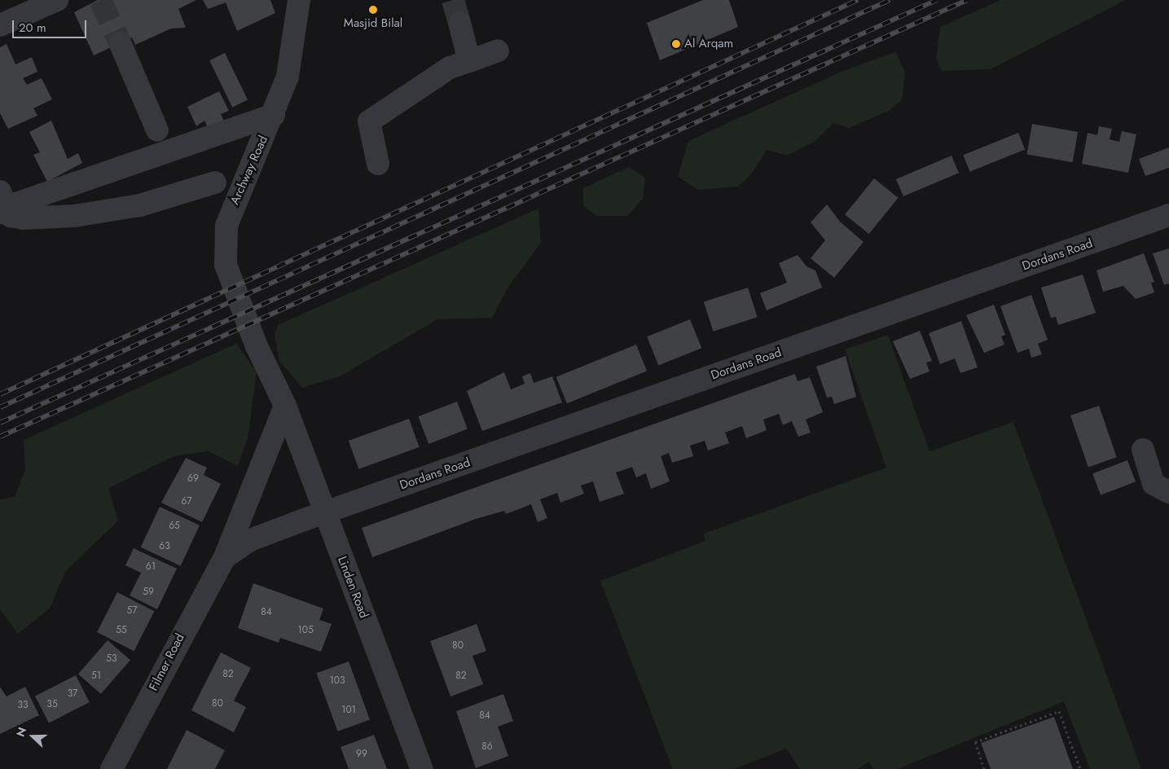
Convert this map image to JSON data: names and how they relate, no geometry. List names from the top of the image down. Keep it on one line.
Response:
{"streets":{"street":["Archway Road","Dordans Road","Linden Road","Filmer Road"]},"crossings":[["Archway Road","Linden Road"],["Archway Road","Filmer Road"],["Dordans Road","Linden Road"],["Dordans Road","Filmer Road"],["Linden Road","Filmer Road"]],"places":["Masjid Bilal","Al Arqam"],"house_numbers":["69","67","65","63","61","59","57","84","55","105","80","53","82","51","82","103","37","80","35","33","101","84","86","99"],"scale_bar":"20 m","north":"left"}
